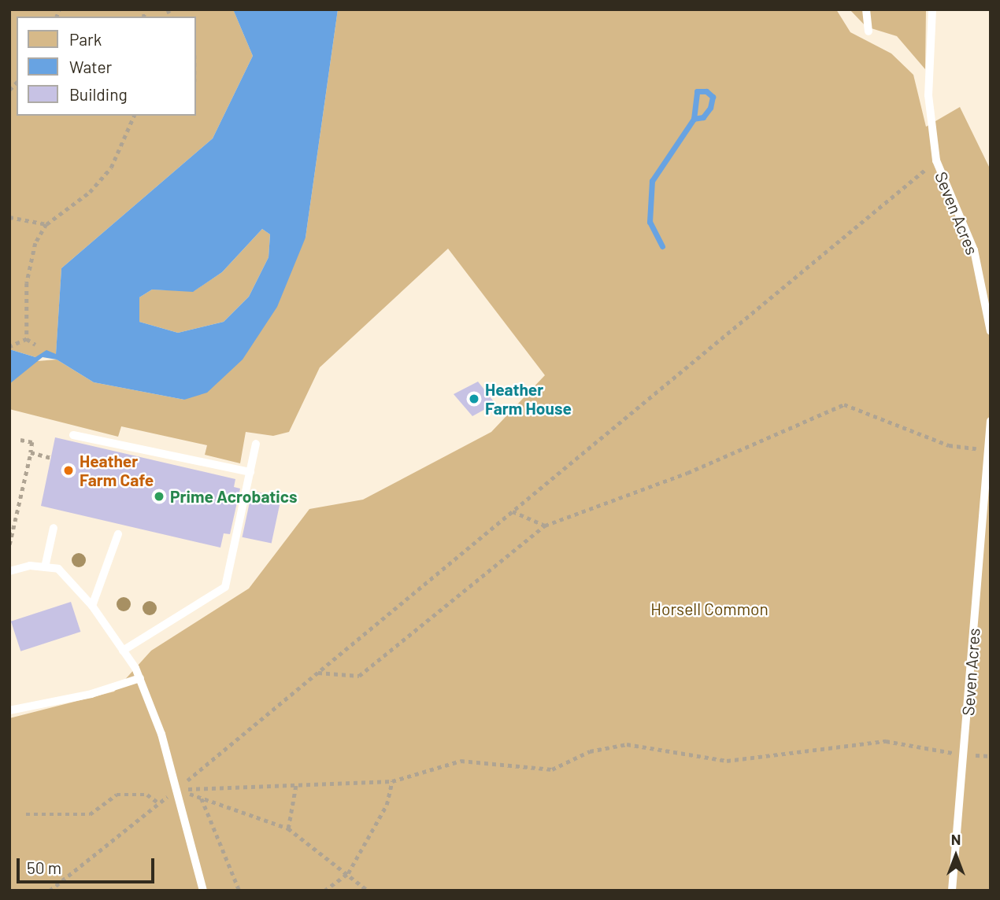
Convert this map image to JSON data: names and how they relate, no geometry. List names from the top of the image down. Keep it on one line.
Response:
{"streets":{"lane":["Seven Acres"]},"parks":["Horsell Common"],"places":["Heather Farm House","Heather Farm Cafe","Prime Acrobatics"],"legend":["Park","Water","Building"],"scale_bar":"50 m","north":"top"}
